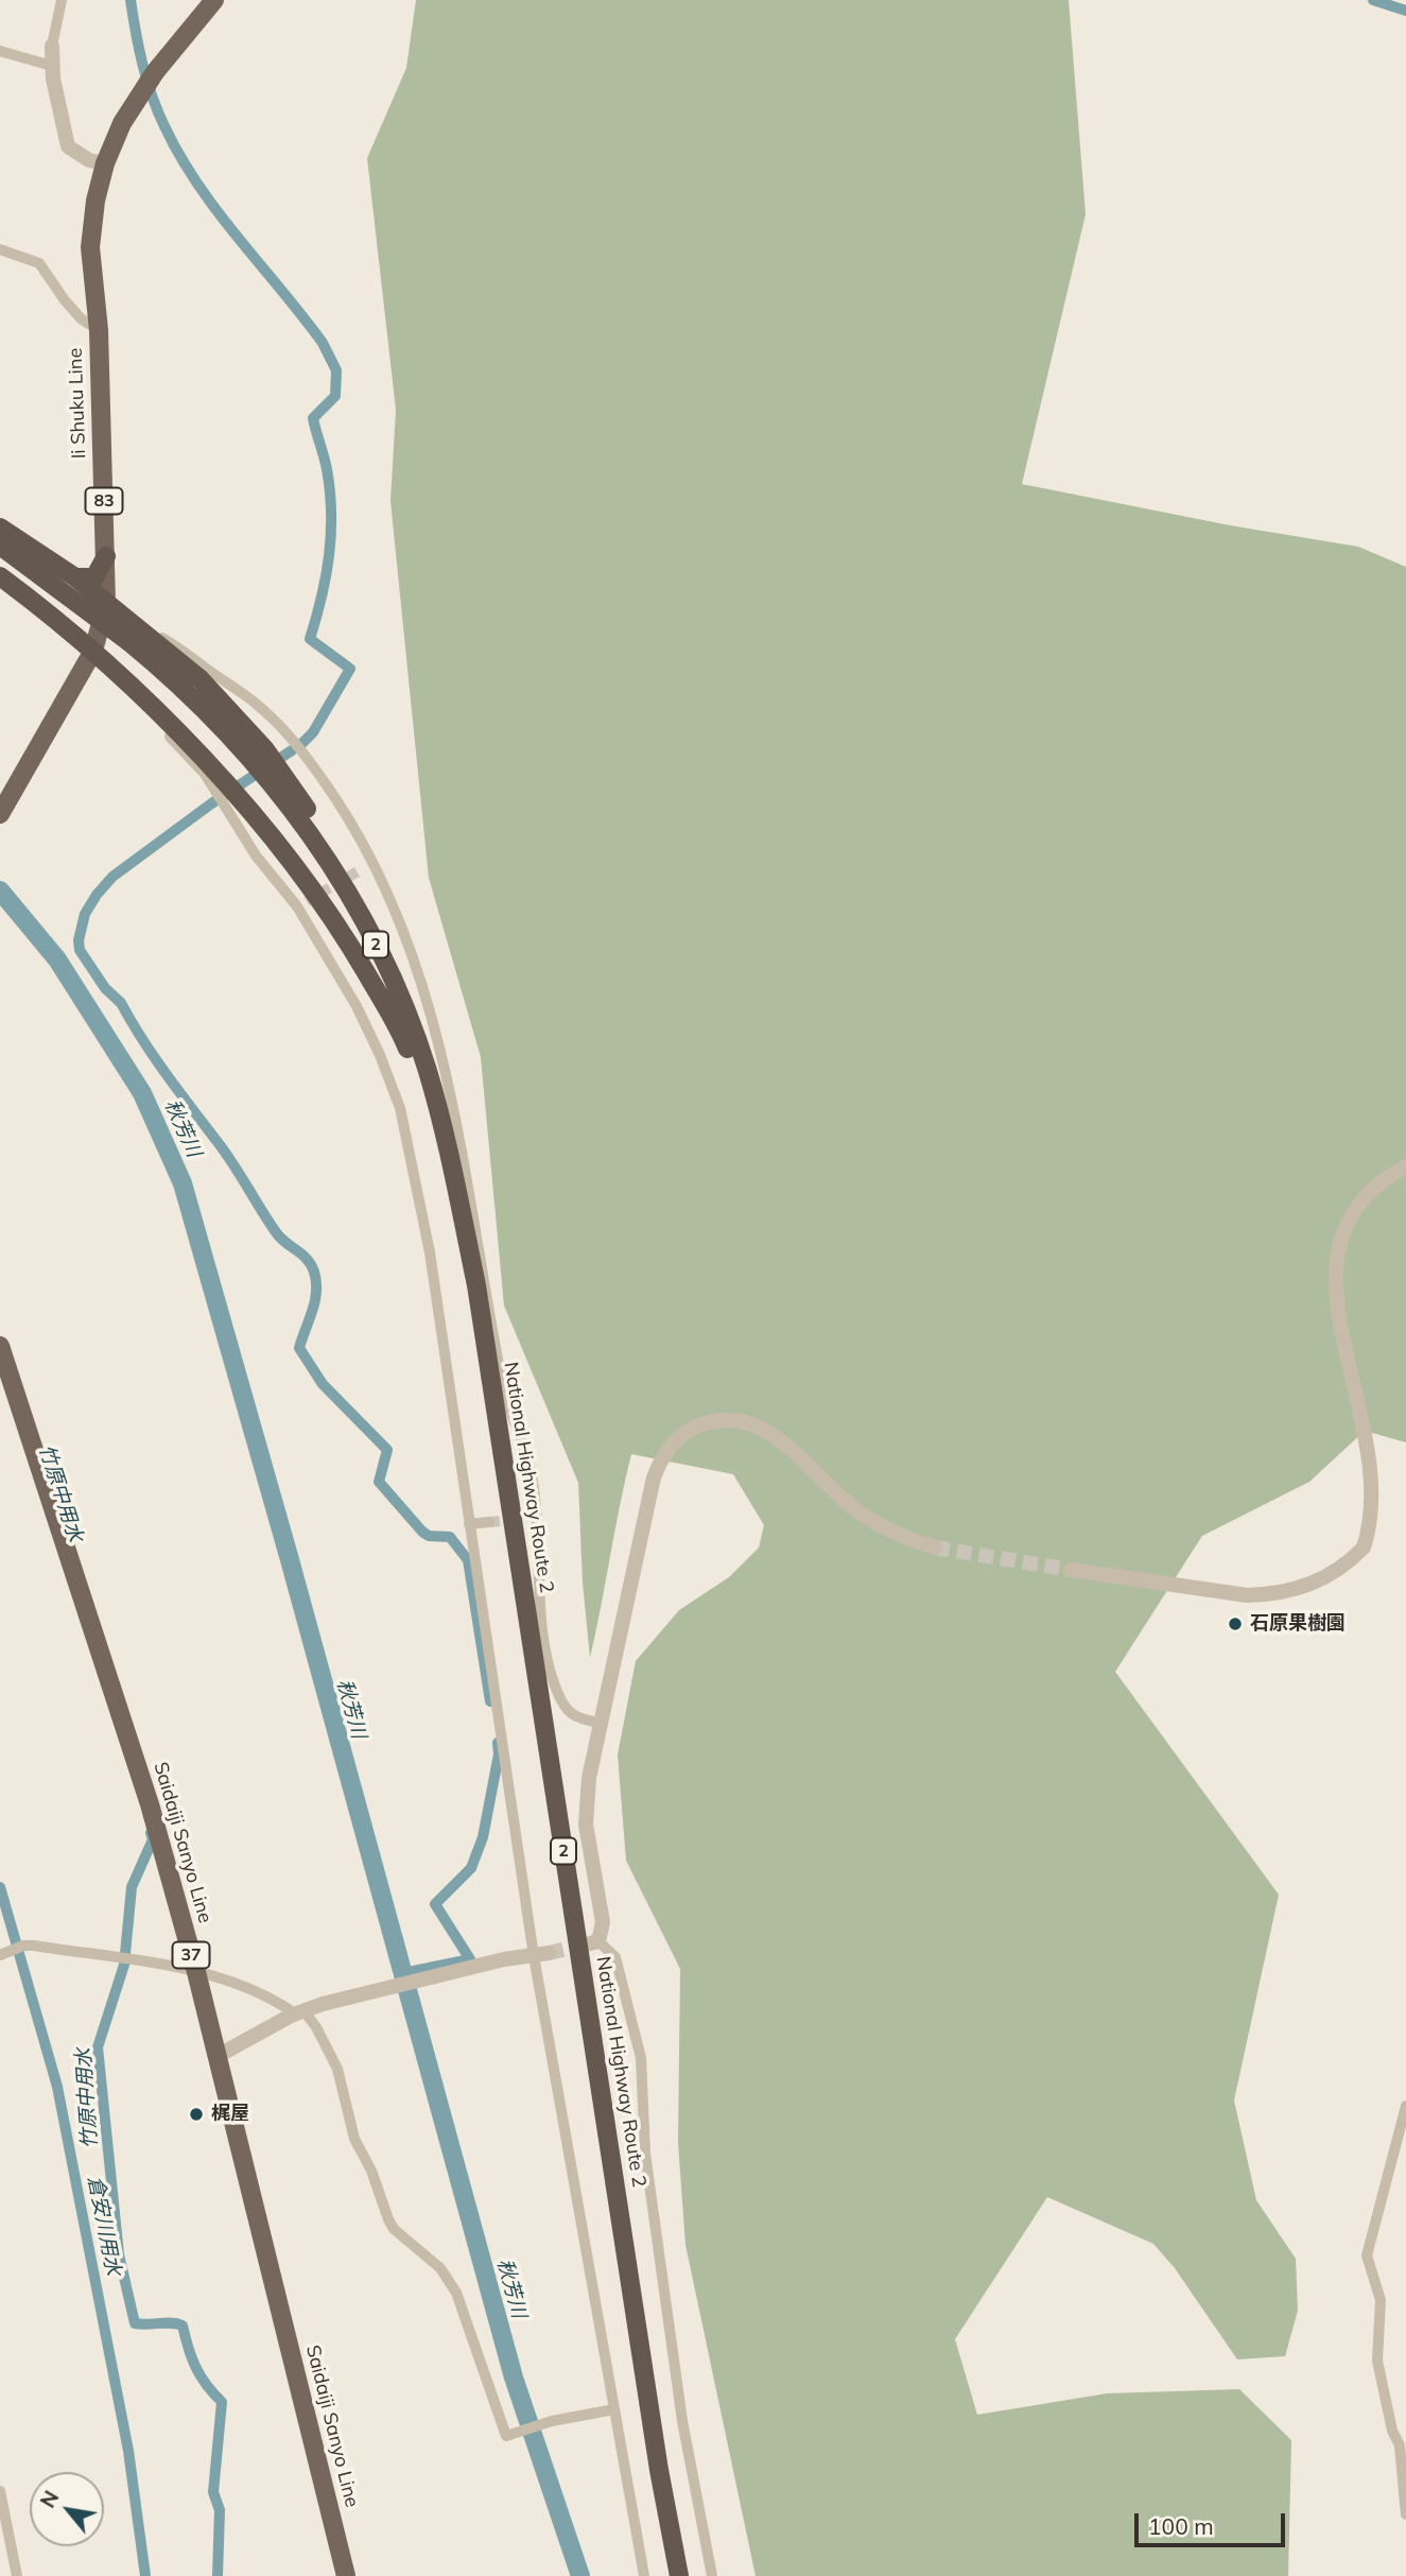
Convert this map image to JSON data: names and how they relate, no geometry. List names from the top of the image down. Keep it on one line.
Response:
{"streets":{"highway":["2","National Highway Route 2"],"main road":["Ii Shuku Line","83","Saidaiji Sanyo Line","37"]},"water":["秋芳川","竹原中用水","倉安川用水"],"places":["石原果樹園","梶屋"],"scale_bar":"100 m","north":"top left"}
